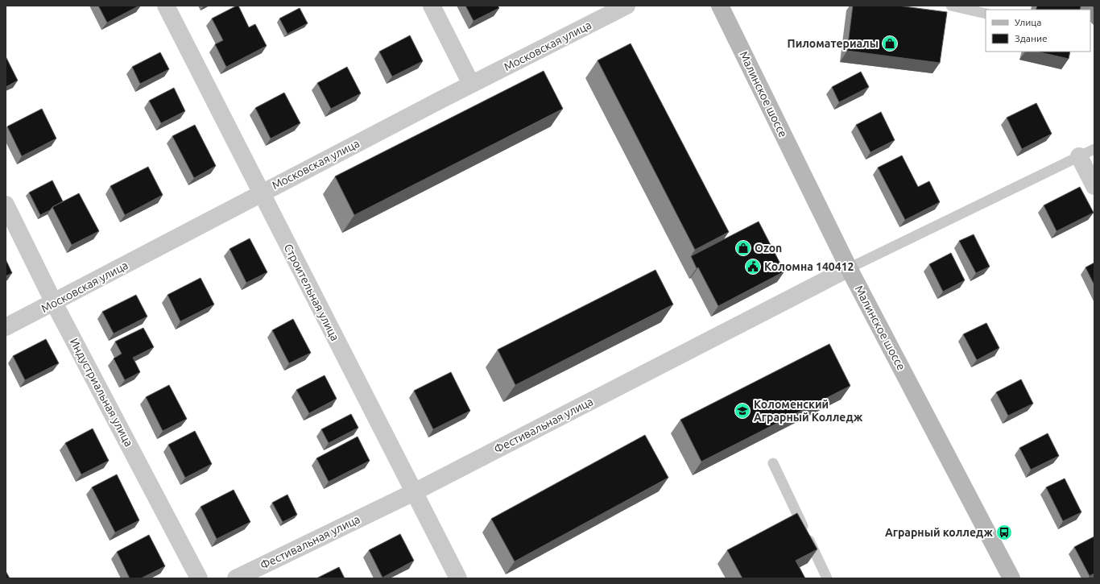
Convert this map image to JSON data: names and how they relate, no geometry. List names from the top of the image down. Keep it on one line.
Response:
{"streets":{"main road":["Малинское шоссе"],"street":["Московская улица","Строительная улица","Индустриальная улица","Фестивальная улица"]},"crossings":[["Московская улица","Строительная улица"],["Московская улица","Индустриальная улица"],["Малинское шоссе","Фестивальная улица"],["Строительная улица","Фестивальная улица"]],"places":{"shop":["Пиломатериалы","Ozon"],"public building":["Коломна 140412"],"school or university":["Коломенский Аграрный Колледж"],"bus stop":["Аграрный колледж"]},"legend":["Улица","Здание"]}
